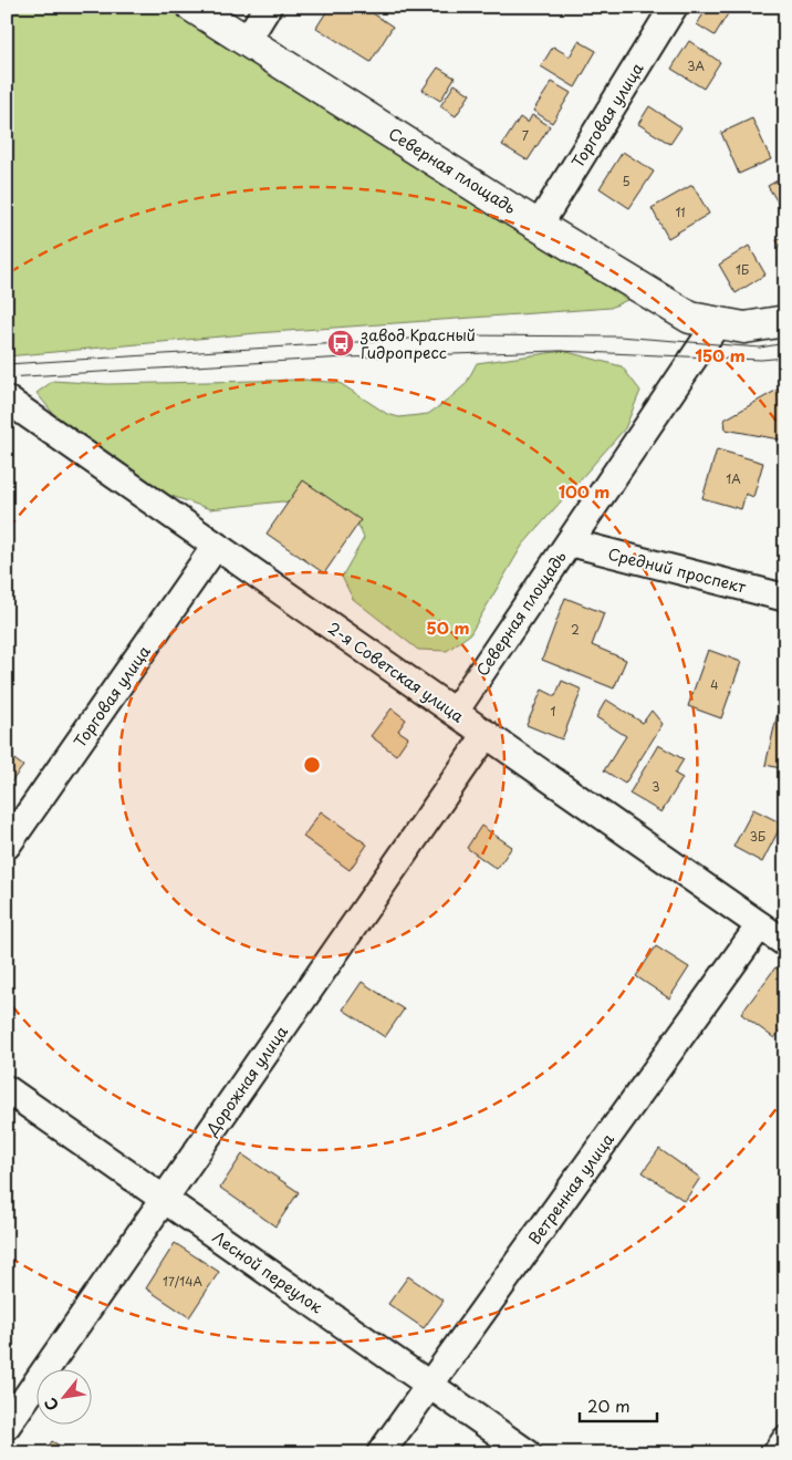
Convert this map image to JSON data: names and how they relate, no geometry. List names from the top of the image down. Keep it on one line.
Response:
{"streets":{"main road":["Северная площадь"],"street":["Торговая улица","Средний проспект","2-я Советская улица","Дорожная улица","Ветренная улица","Лесной переулок"]},"crossings":[["Торговая улица","Северная площадь"],["Торговая улица","2-я Советская улица"],["Северная площадь","Средний проспект"],["Северная площадь","2-я Советская улица"],["2-я Советская улица","Дорожная улица"],["2-я Советская улица","Ветренная улица"],["Дорожная улица","Лесной переулок"],["Ветренная улица","Лесной переулок"]],"places":{"bus stop":["завод Красный Гидропресс"]},"house_numbers":["3А","7","5","11","1Б","1А","2","4","1","3","3Б","17/14А"],"scale_bar":"20 m","north":"bottom left","rings":["150 m","100 m","50 m"]}
